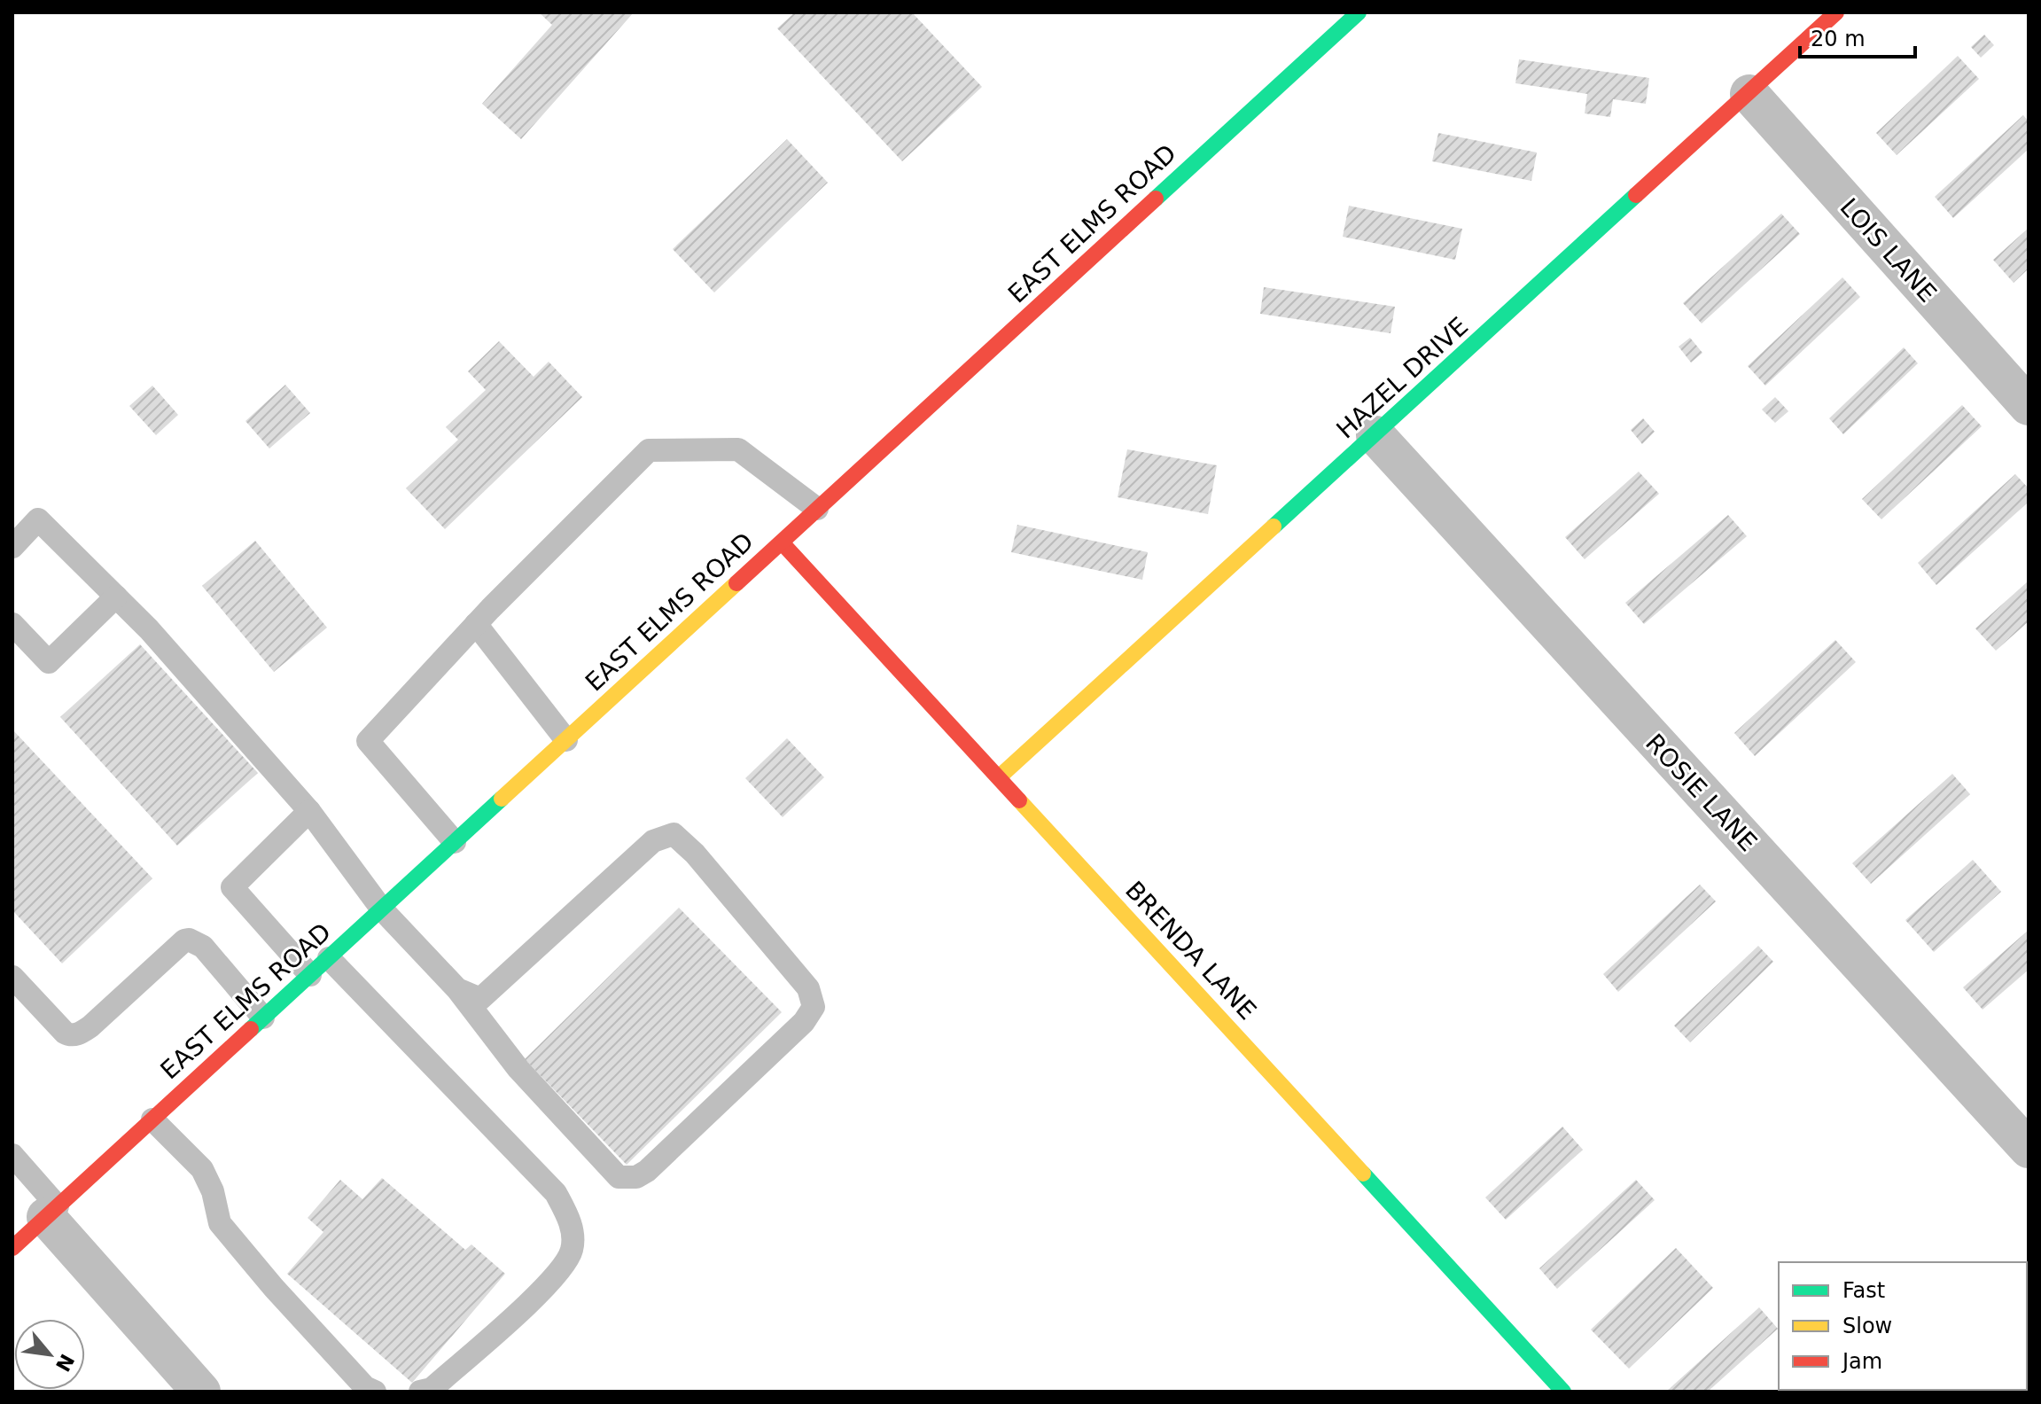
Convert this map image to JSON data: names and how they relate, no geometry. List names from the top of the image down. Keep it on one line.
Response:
{"streets":{"street":["EAST ELMS ROAD","LOIS LANE","HAZEL DRIVE","ROSIE LANE","BRENDA LANE"]},"crossings":[["EAST ELMS ROAD","BRENDA LANE"],["LOIS LANE","HAZEL DRIVE"],["HAZEL DRIVE","ROSIE LANE"],["HAZEL DRIVE","BRENDA LANE"]],"legend":["Fast","Slow","Jam"],"scale_bar":"20 m","north":"bottom right"}
